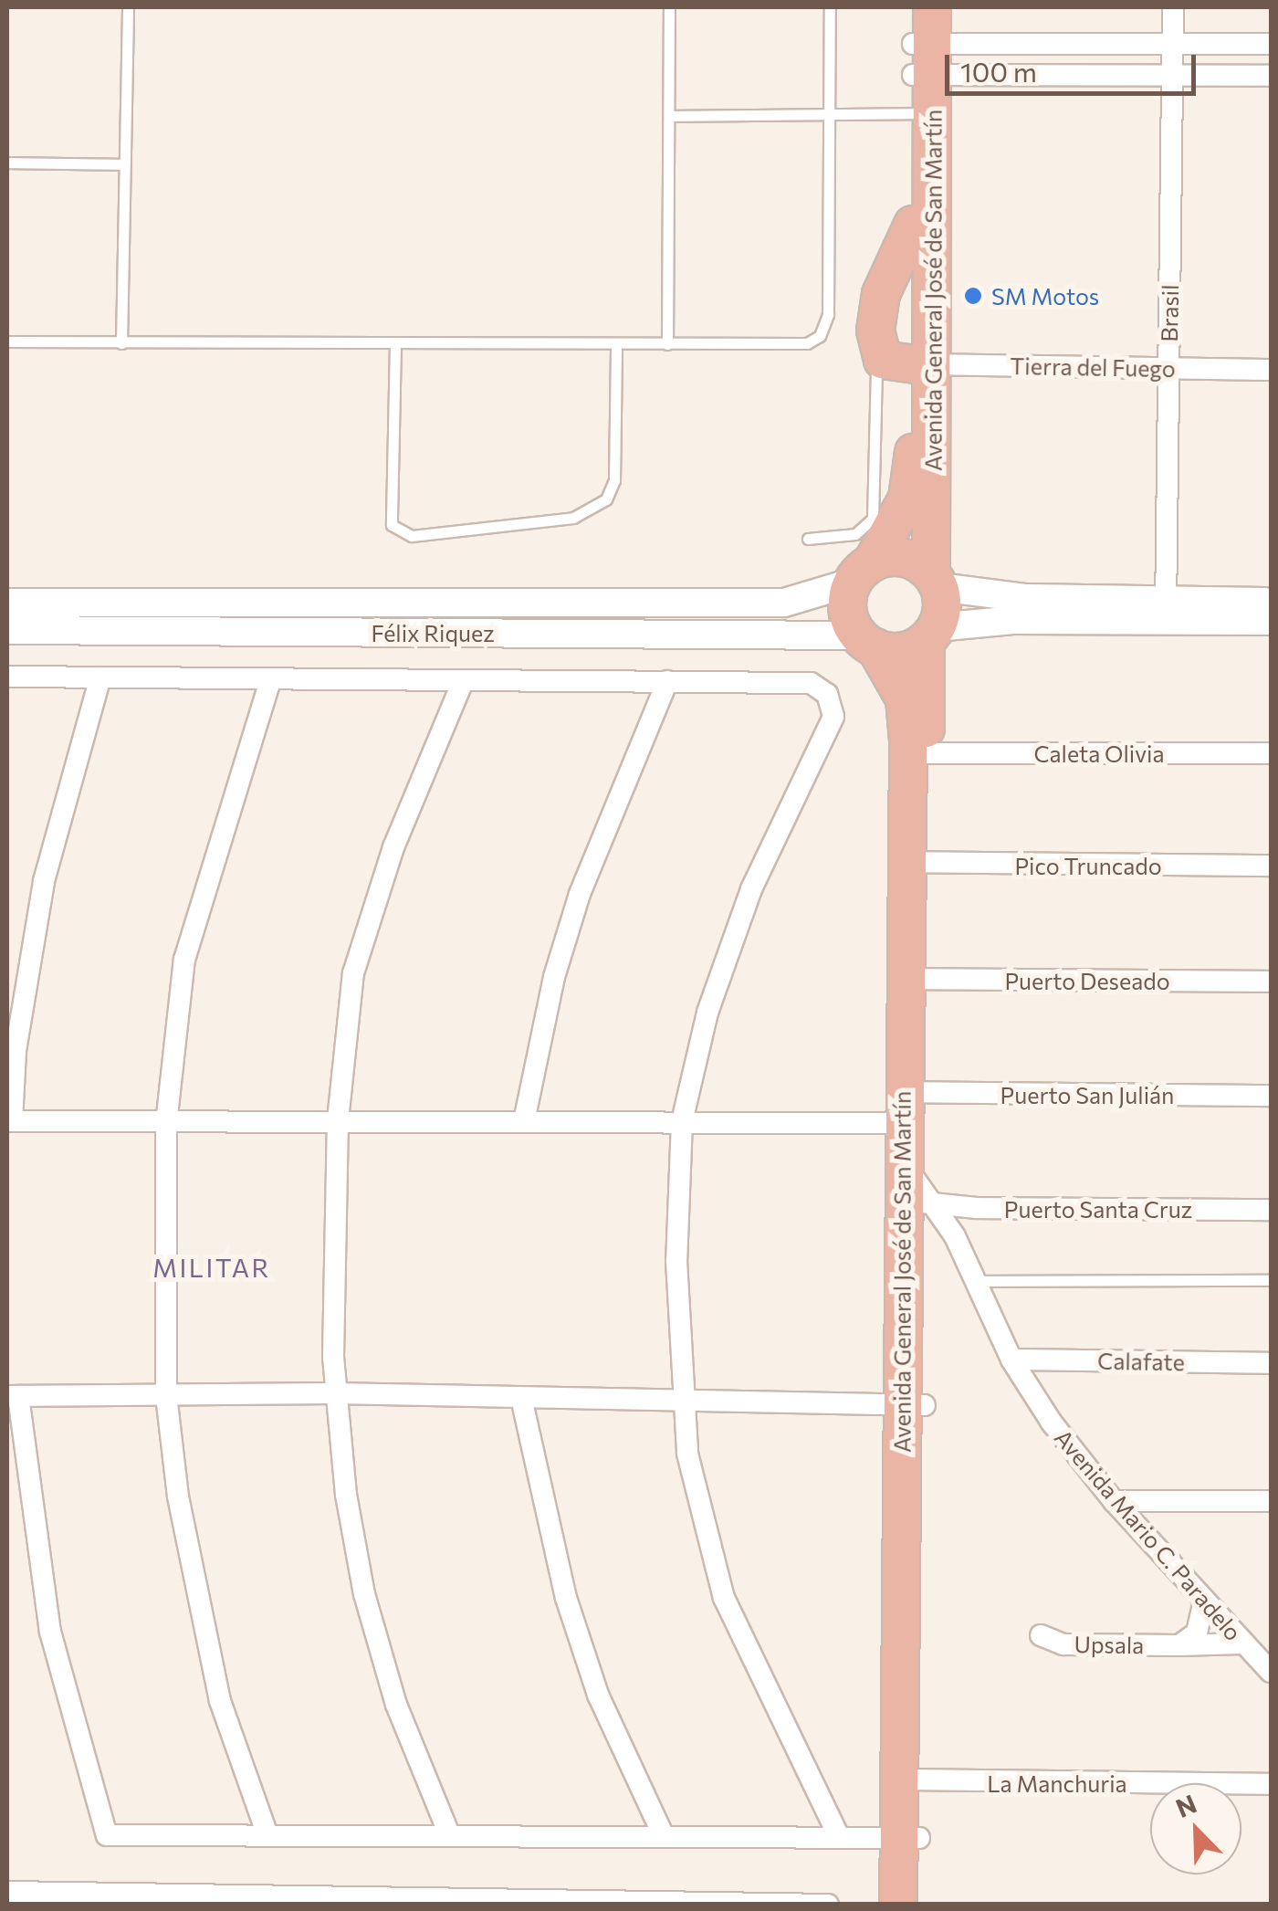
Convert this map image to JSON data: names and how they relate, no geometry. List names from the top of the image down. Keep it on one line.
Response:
{"streets":{"highway":["Avenida General José de San Martín"],"street":["Brasil","Tierra del Fuego","Félix Riquez","Caleta Olivia","Pico Truncado","Puerto Deseado","Puerto San Julián","Puerto Santa Cruz","Calafate","Avenida Mario C. Paradelo","Upsala","La Manchuria"]},"crossings":[["Avenida General José de San Martín","Tierra del Fuego"],["Avenida General José de San Martín","Félix Riquez"],["Avenida General José de San Martín","Caleta Olivia"],["Avenida General José de San Martín","Pico Truncado"],["Avenida General José de San Martín","Puerto Deseado"],["Avenida General José de San Martín","Puerto San Julián"],["Avenida General José de San Martín","Puerto Santa Cruz"],["Avenida General José de San Martín","Avenida Mario C. Paradelo"],["Avenida General José de San Martín","La Manchuria"],["Brasil","Tierra del Fuego"],["Puerto Santa Cruz","Avenida Mario C. Paradelo"],["Calafate","Avenida Mario C. Paradelo"],["Avenida Mario C. Paradelo","Upsala"]],"districts":["MILITAR"],"places":["SM Motos"],"scale_bar":"100 m","north":"top left"}
